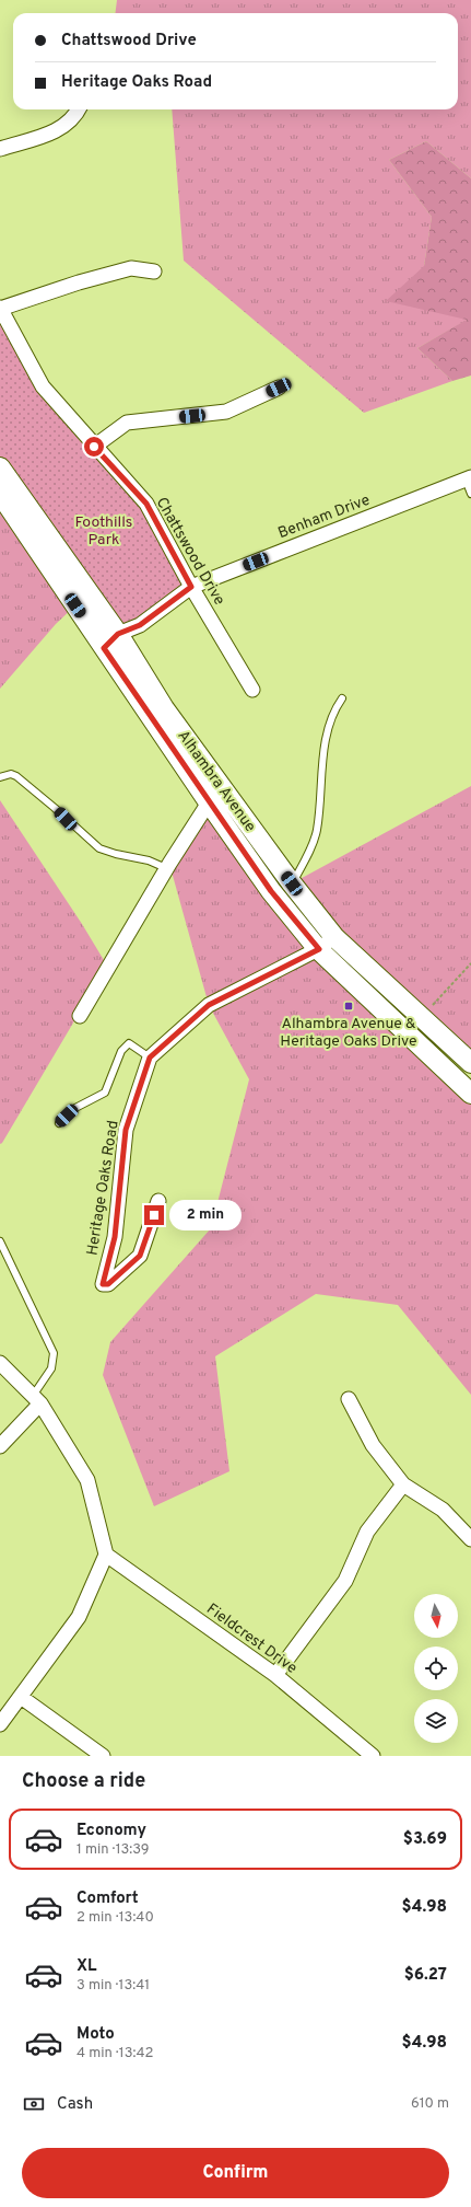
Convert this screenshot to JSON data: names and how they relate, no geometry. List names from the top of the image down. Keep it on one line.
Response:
{"streets":{"main road":["Alhambra Avenue"],"street":["Benham Drive","Chattswood Drive","Heritage Oaks Road","Fieldcrest Drive"]},"crossings":[["Benham Drive","Chattswood Drive"],["Benham Drive","Alhambra Avenue"],["Alhambra Avenue","Heritage Oaks Road"]],"parks":["Foothills Park"],"places":{"transit":["Alhambra Avenue & Heritage Oaks Drive"]},"north":"bottom","page":{"banner":["Chattswood Drive","Heritage Oaks Road"],"bubble":"2 min","heading":"Choose a ride","list":[{"name":"Economy","note":"1 min · 13:39","value":"$3.69"},{"name":"Comfort","note":"2 min · 13:40","value":"$4.98"},{"name":"XL","note":"3 min · 13:41","value":"$6.27"},{"name":"Moto","note":"4 min · 13:42","value":"$4.98"}],"pay":["Cash","610 m"],"buttons":"Confirm"}}
